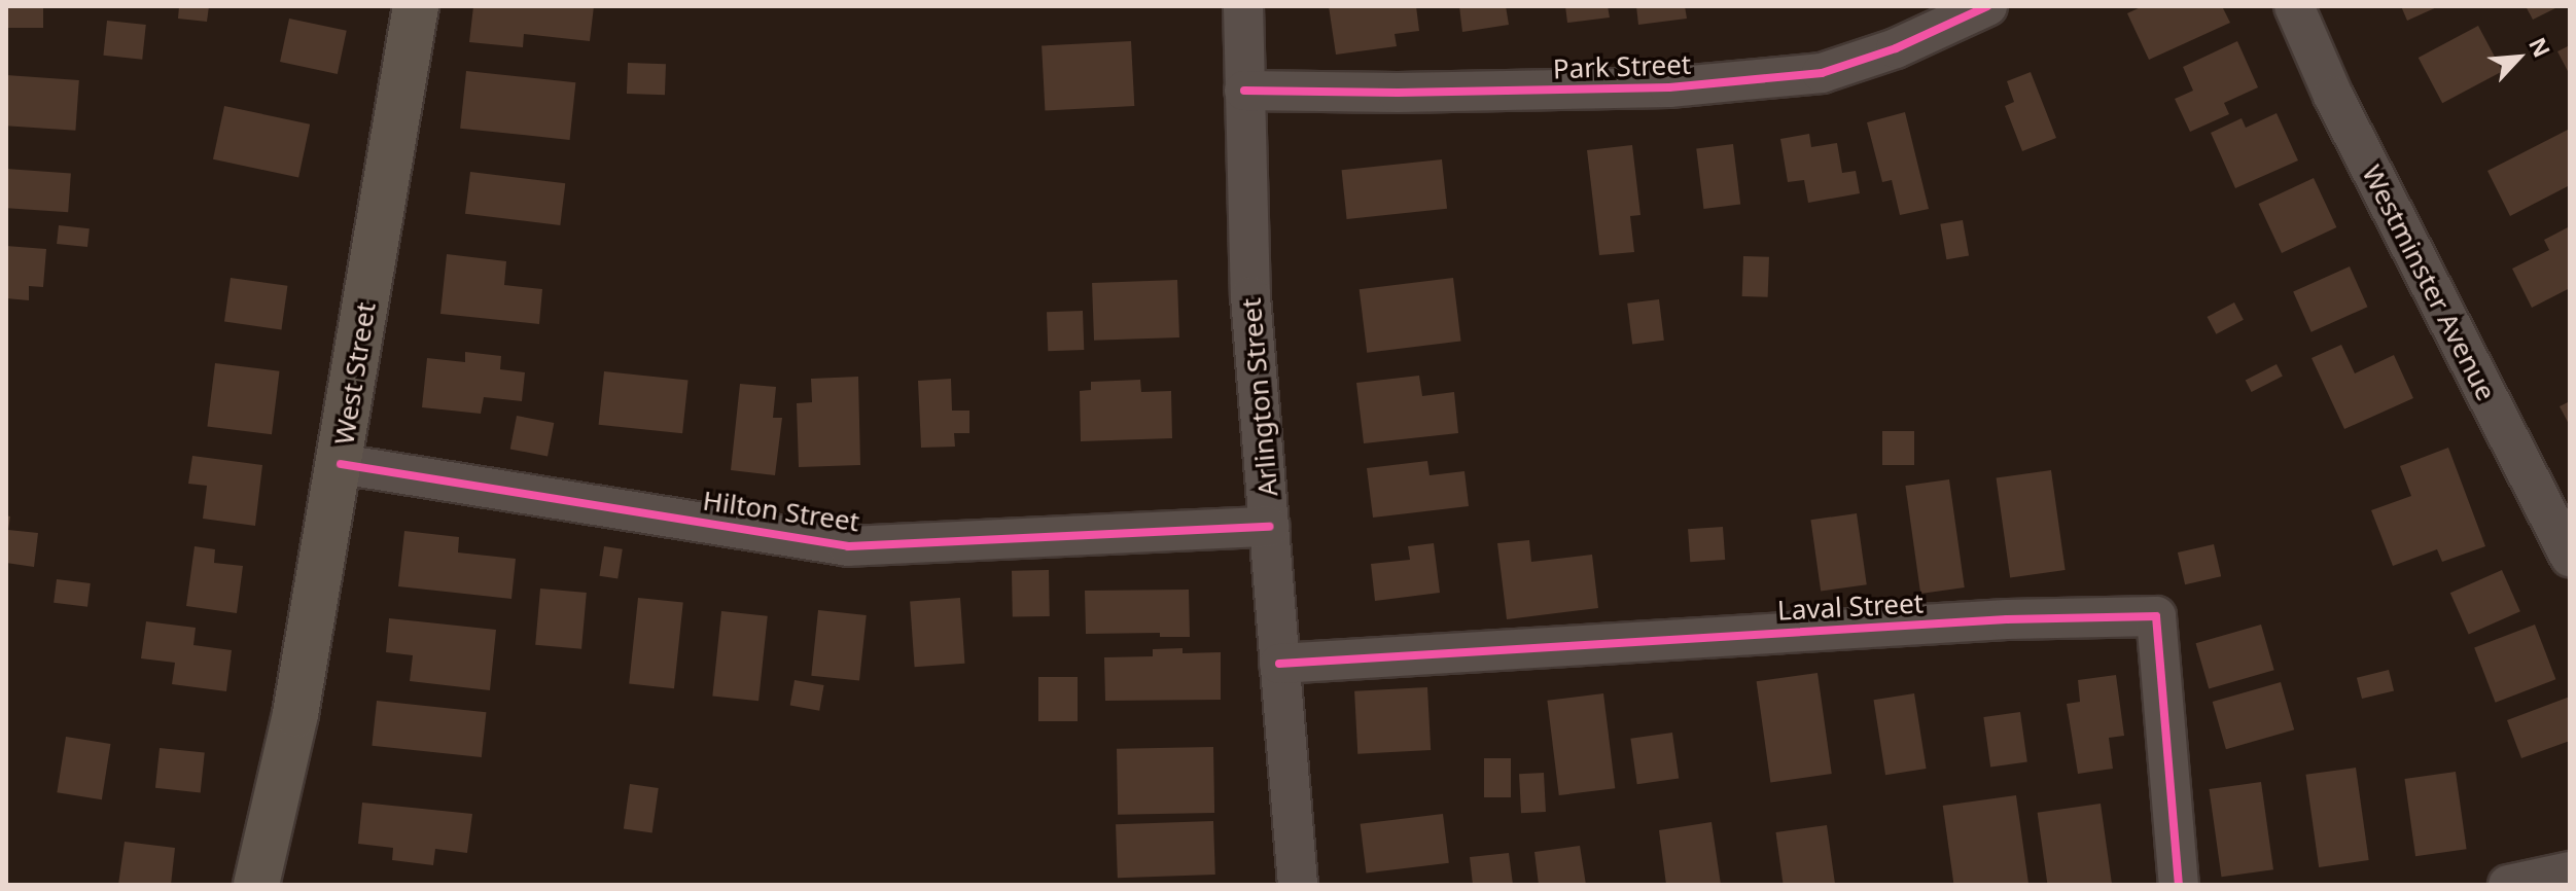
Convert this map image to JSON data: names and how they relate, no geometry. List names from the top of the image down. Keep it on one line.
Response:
{"streets":{"main road":["West Street"],"street":["Park Street","Westminster Avenue","Arlington Street","Hilton Street","Laval Street"]},"crossings":[["Park Street","Arlington Street"],["West Street","Hilton Street"],["Arlington Street","Hilton Street"],["Arlington Street","Laval Street"]],"north":"top right"}
